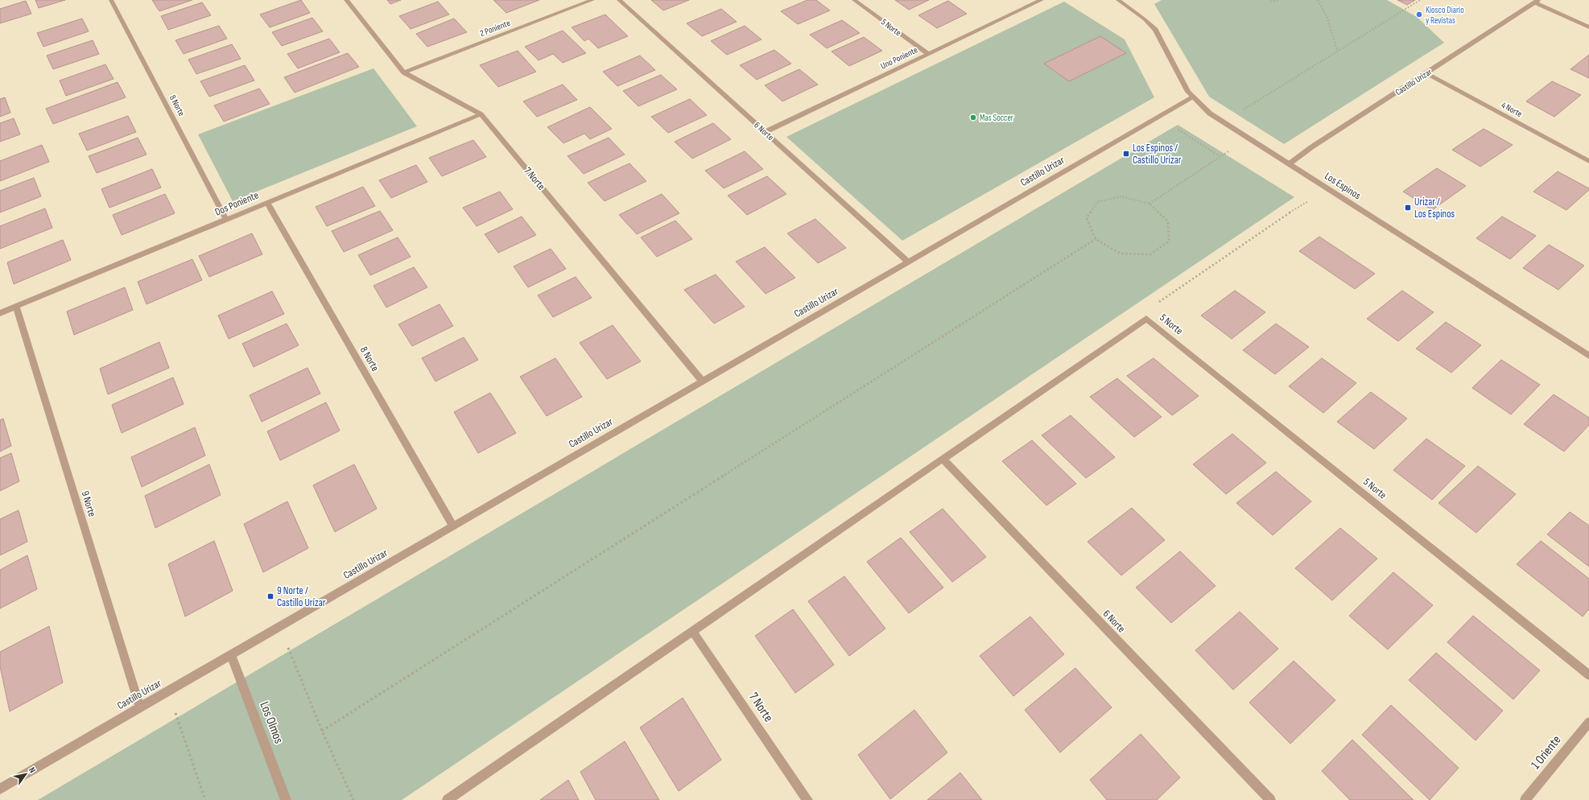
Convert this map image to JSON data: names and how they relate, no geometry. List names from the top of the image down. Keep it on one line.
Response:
{"streets":{"street":["5 Norte","2 Poniente","Uno Poniente","Castillo Urizar","8 Norte","4 Norte","6 Norte","7 Norte","Los Espinos","Dos Poniente","9 Norte","Los Olmos","1 Oriente"]},"crossings":[["5 Norte","Uno Poniente"],["2 Poniente","7 Norte"],["Uno Poniente","6 Norte"],["Castillo Urizar","8 Norte"],["Castillo Urizar","4 Norte"],["Castillo Urizar","6 Norte"],["Castillo Urizar","7 Norte"],["Castillo Urizar","Los Espinos"],["Castillo Urizar","9 Norte"],["Castillo Urizar","Los Olmos"],["8 Norte","Dos Poniente"],["7 Norte","Dos Poniente"],["Dos Poniente","9 Norte"]],"places":{"other":["Kiosco Díario y Revistas","Mas Soccer"],"transit":["Los Espinos / Castillo Urízar","Urizar / Los Espinos","9 Norte / Castillo Urízar"]},"north":"top right"}
